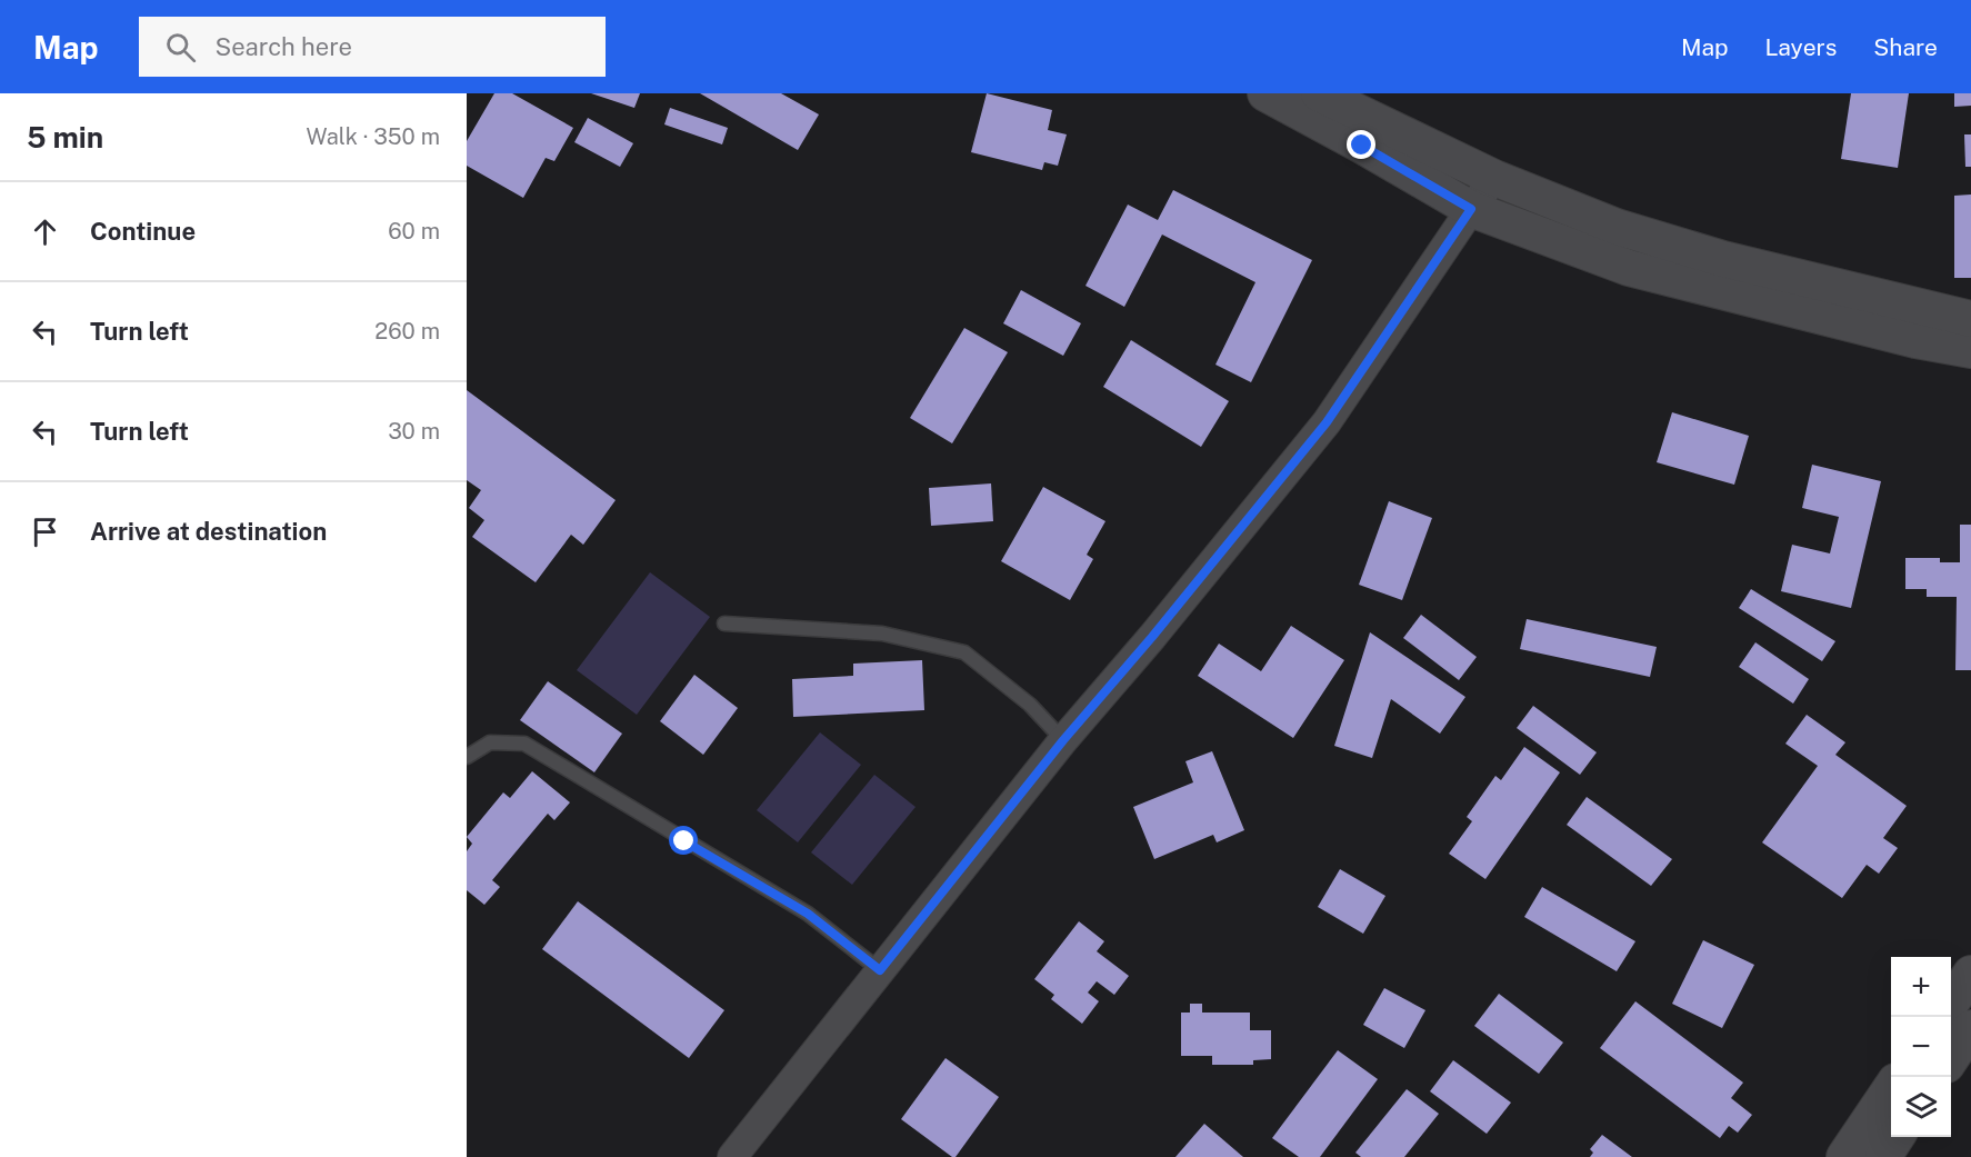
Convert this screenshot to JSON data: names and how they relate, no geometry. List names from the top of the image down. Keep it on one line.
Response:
{"page":{"header":"Map","search":"Search here","nav":["Map","Layers","Share"],"heading":["5 min","Walk · 350 m"],"list":[["Continue","60 m"],["Turn left","260 m"],["Turn left","30 m"],"Arrive at destination"],"map_buttons":["+","−"]}}
